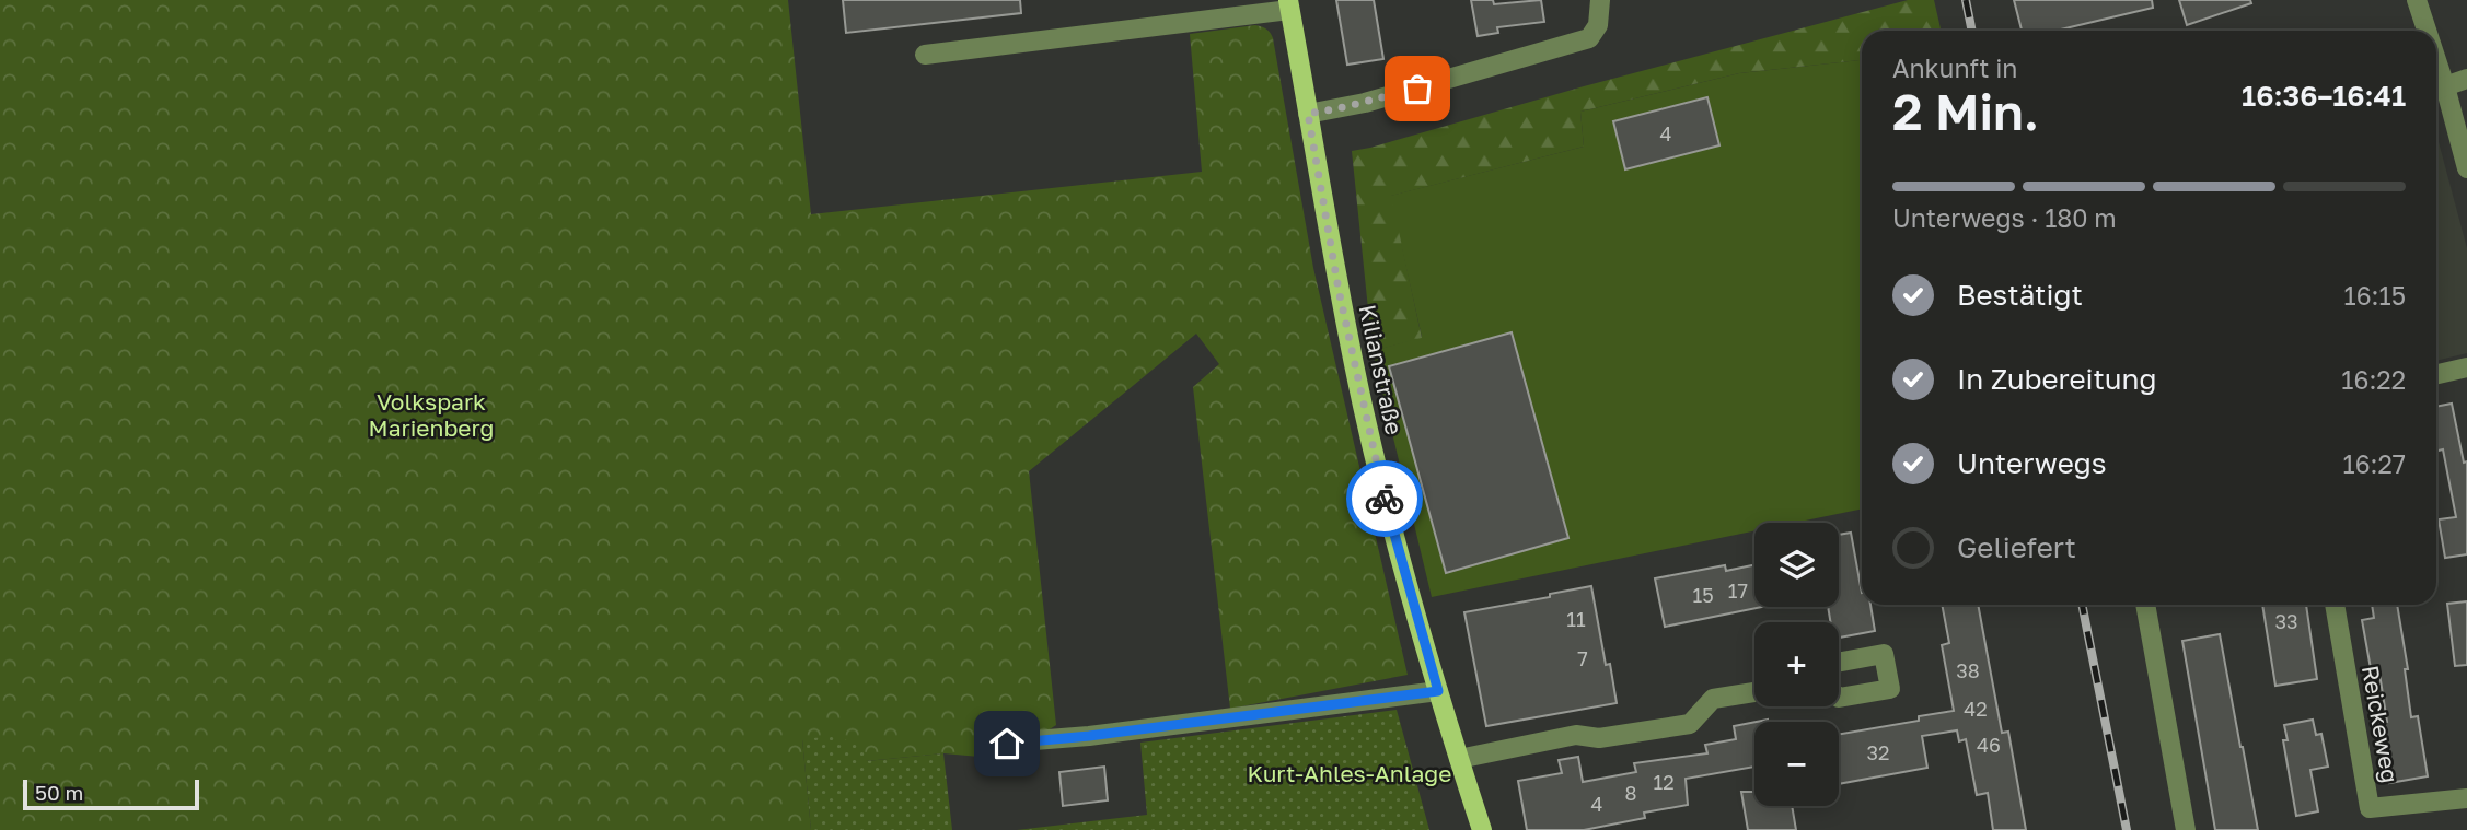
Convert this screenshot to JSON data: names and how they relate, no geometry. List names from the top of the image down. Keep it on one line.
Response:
{"streets":{"main road":["Kilianstraße"],"street":["Reickeweg"]},"parks":["Volkspark Marienberg","Kurt-Ahles-Anlage"],"house_numbers":["4","17","15","11","33","7","38","42","46","32","12","8","4"],"scale_bar":"50 m","page":{"heading":["2 Min.","Ankunft in","16:36–16:41"],"bar":"Unterwegs · 180 m","list":[["Bestätigt","16:15"],["In Zubereitung","16:22"],["Unterwegs","16:27"],"Geliefert"],"map_buttons":["+","−"],"scale":"50 m"}}
